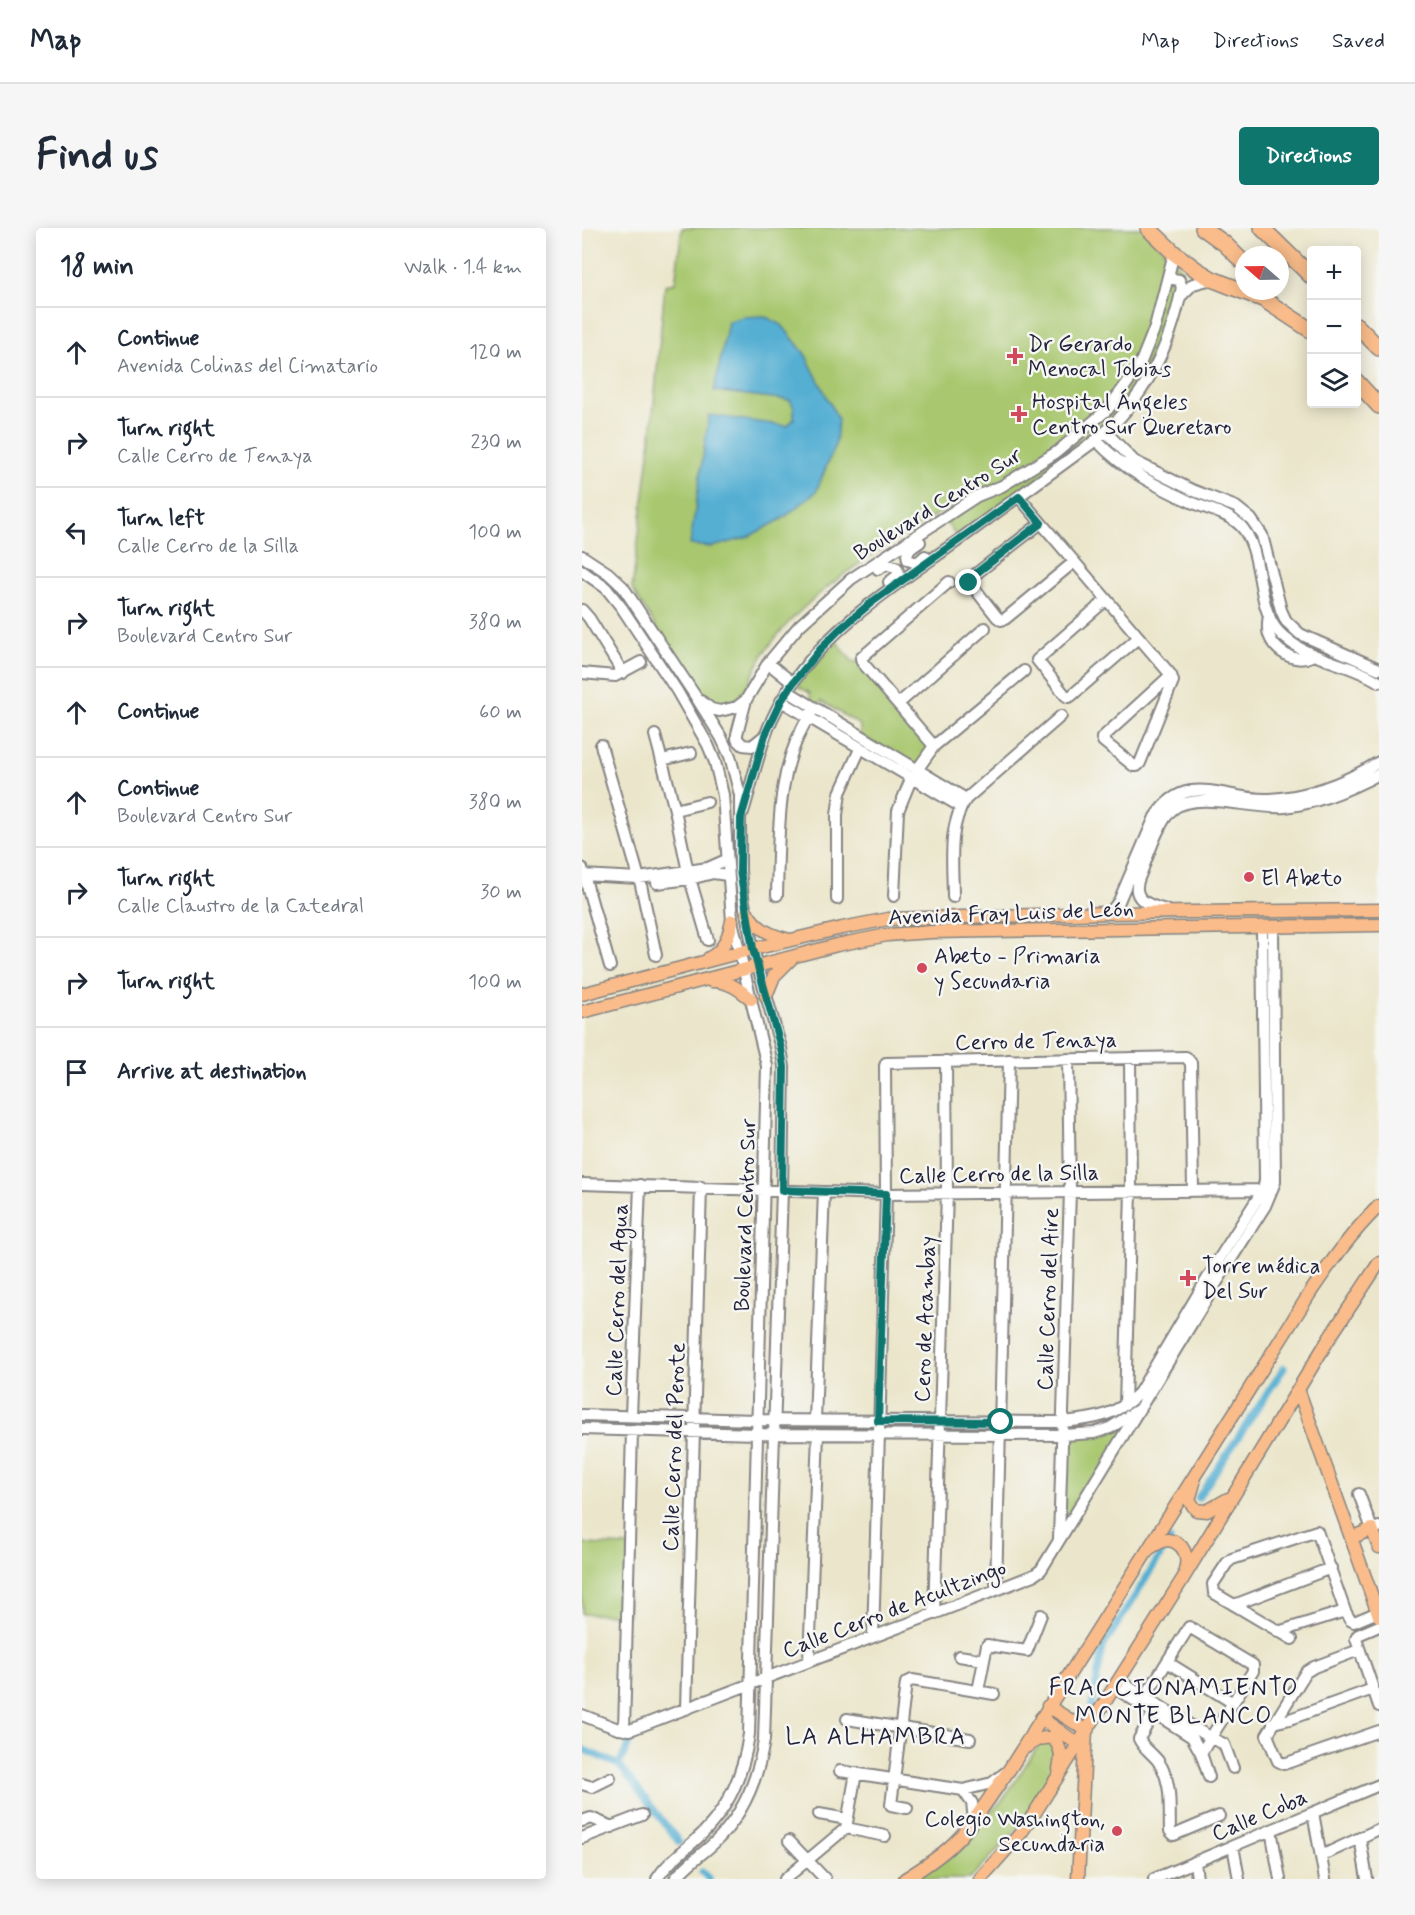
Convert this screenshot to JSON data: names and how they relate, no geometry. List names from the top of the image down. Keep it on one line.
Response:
{"streets":{"main road":["Avenida Fray Luis de León"],"street":["Boulevard Centro Sur","Cerro de Tenaya","Calle Cerro de la Silla","Calle Cerro del Aire","Calle Cerro del Agua","Cero de Acambay","Calle Cerro del Perote","Calle Cerro de Acultzingo","Calle Coba"]},"crossings":[["Boulevard Centro Sur","Avenida Fray Luis de León"],["Boulevard Centro Sur","Calle Cerro de la Silla"],["Boulevard Centro Sur","Calle Cerro de Acultzingo"],["Cerro de Tenaya","Calle Cerro de la Silla"],["Cerro de Tenaya","Calle Cerro del Aire"],["Cerro de Tenaya","Cero de Acambay"],["Calle Cerro de la Silla","Calle Cerro del Aire"],["Calle Cerro de la Silla","Calle Cerro del Agua"],["Calle Cerro de la Silla","Cero de Acambay"],["Calle Cerro de la Silla","Calle Cerro del Perote"],["Calle Cerro del Aire","Calle Cerro de Acultzingo"],["Cero de Acambay","Calle Cerro de Acultzingo"],["Calle Cerro del Perote","Calle Cerro de Acultzingo"]],"districts":["FRACCIONAMIENTO MONTE BLANCO","LA ALHAMBRA"],"places":{"health":["Dr Gerardo Menocal Tobias","Hospital Ángeles Centro Sur Queretaro","Torre médica Del Sur"],"other":["El Abeto","Abeto - Primaria y Secundaria","Colegio Washington, Secundaria"]},"north":"left","page":{"header":"Map","nav":["Map","Directions","Saved"],"buttons":"Directions","title":"Find us","heading":["18 min","Walk · 1.4 km"],"map_buttons":["+","−"],"list":[["Continue","Avenida Colinas del Cimatario","120 m"],["Turn right","Calle Cerro de Tenaya","230 m"],["Turn left","Calle Cerro de la Silla","100 m"],["Turn right","Boulevard Centro Sur","380 m"],["Continue","60 m"],["Continue","Boulevard Centro Sur","380 m"],["Turn right","Calle Claustro de la Catedral","30 m"],["Turn right","100 m"],"Arrive at destination"]}}
